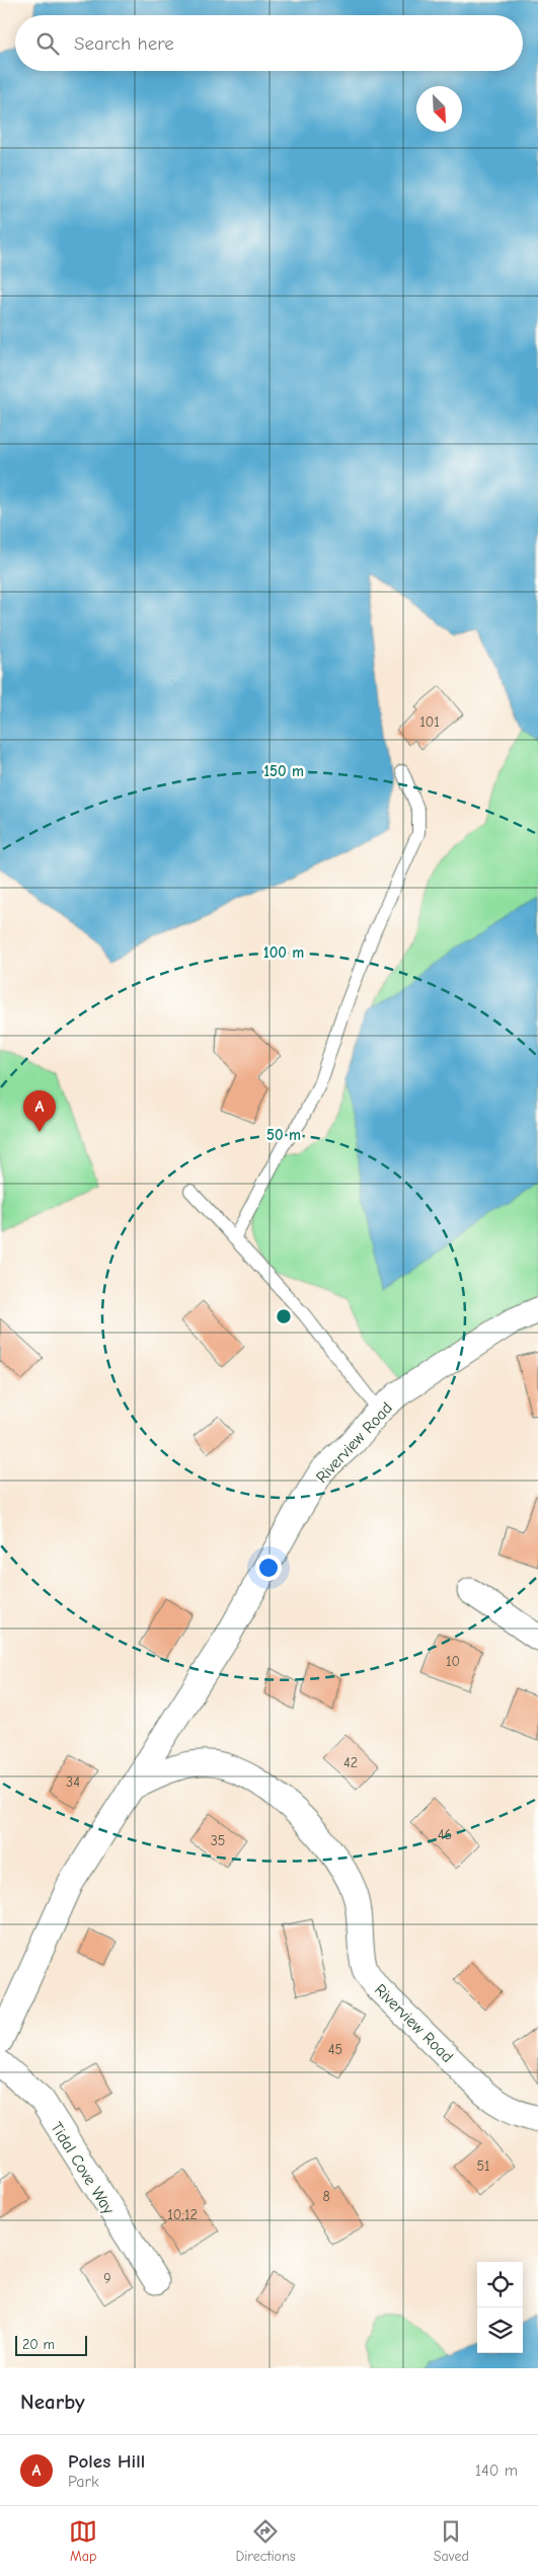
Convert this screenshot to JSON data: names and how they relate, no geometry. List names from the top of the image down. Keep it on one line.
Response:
{"streets":{"street":["Riverview Road","Tidal Cove Way"]},"house_numbers":["101","10","42","34","46","35","45","51","8","10;12","9"],"scale_bar":"20 m","north":"bottom right","page":{"search":"Search here","pins":"A","scale":"20 m","heading":"Nearby","list":[{"mark":"A","name":"Poles Hill","note":"Park","value":"140 m"}],"nav":["Map","Directions","Saved"]},"rings":["150 m","100 m","50 m"]}
